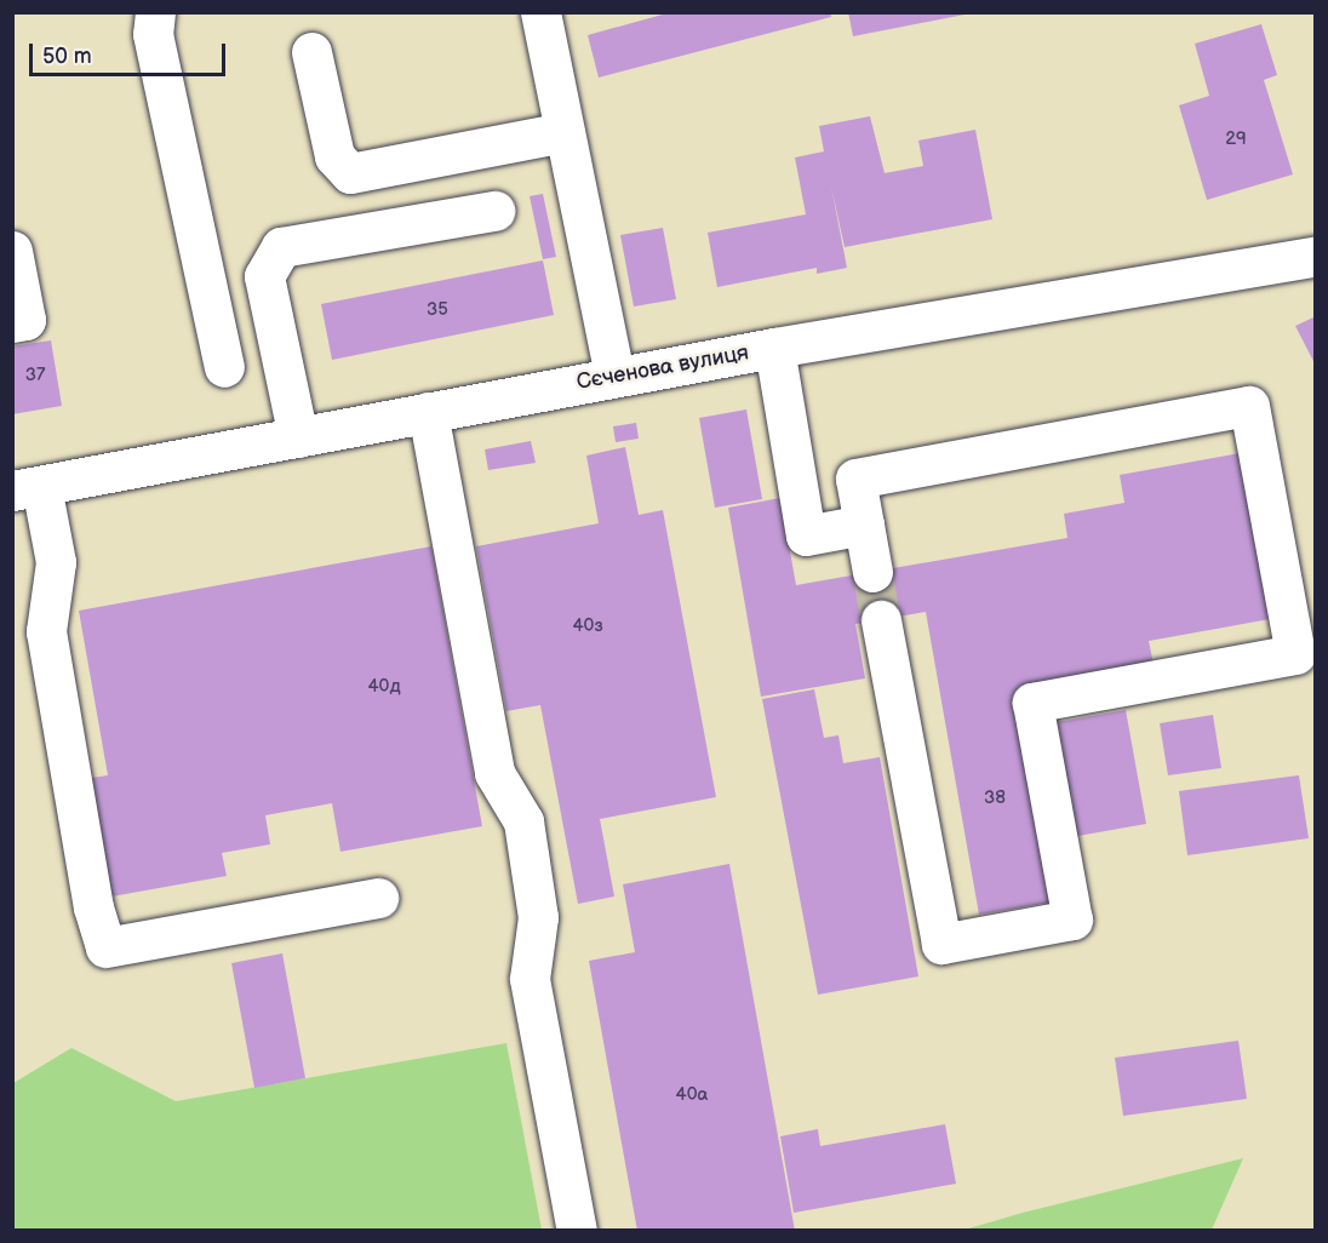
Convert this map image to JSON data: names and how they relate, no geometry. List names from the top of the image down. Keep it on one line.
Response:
{"streets":{"street":["Сєченова вулиця"]},"house_numbers":["29","35","37","40з","40д","38","40а"],"scale_bar":"50 m"}
